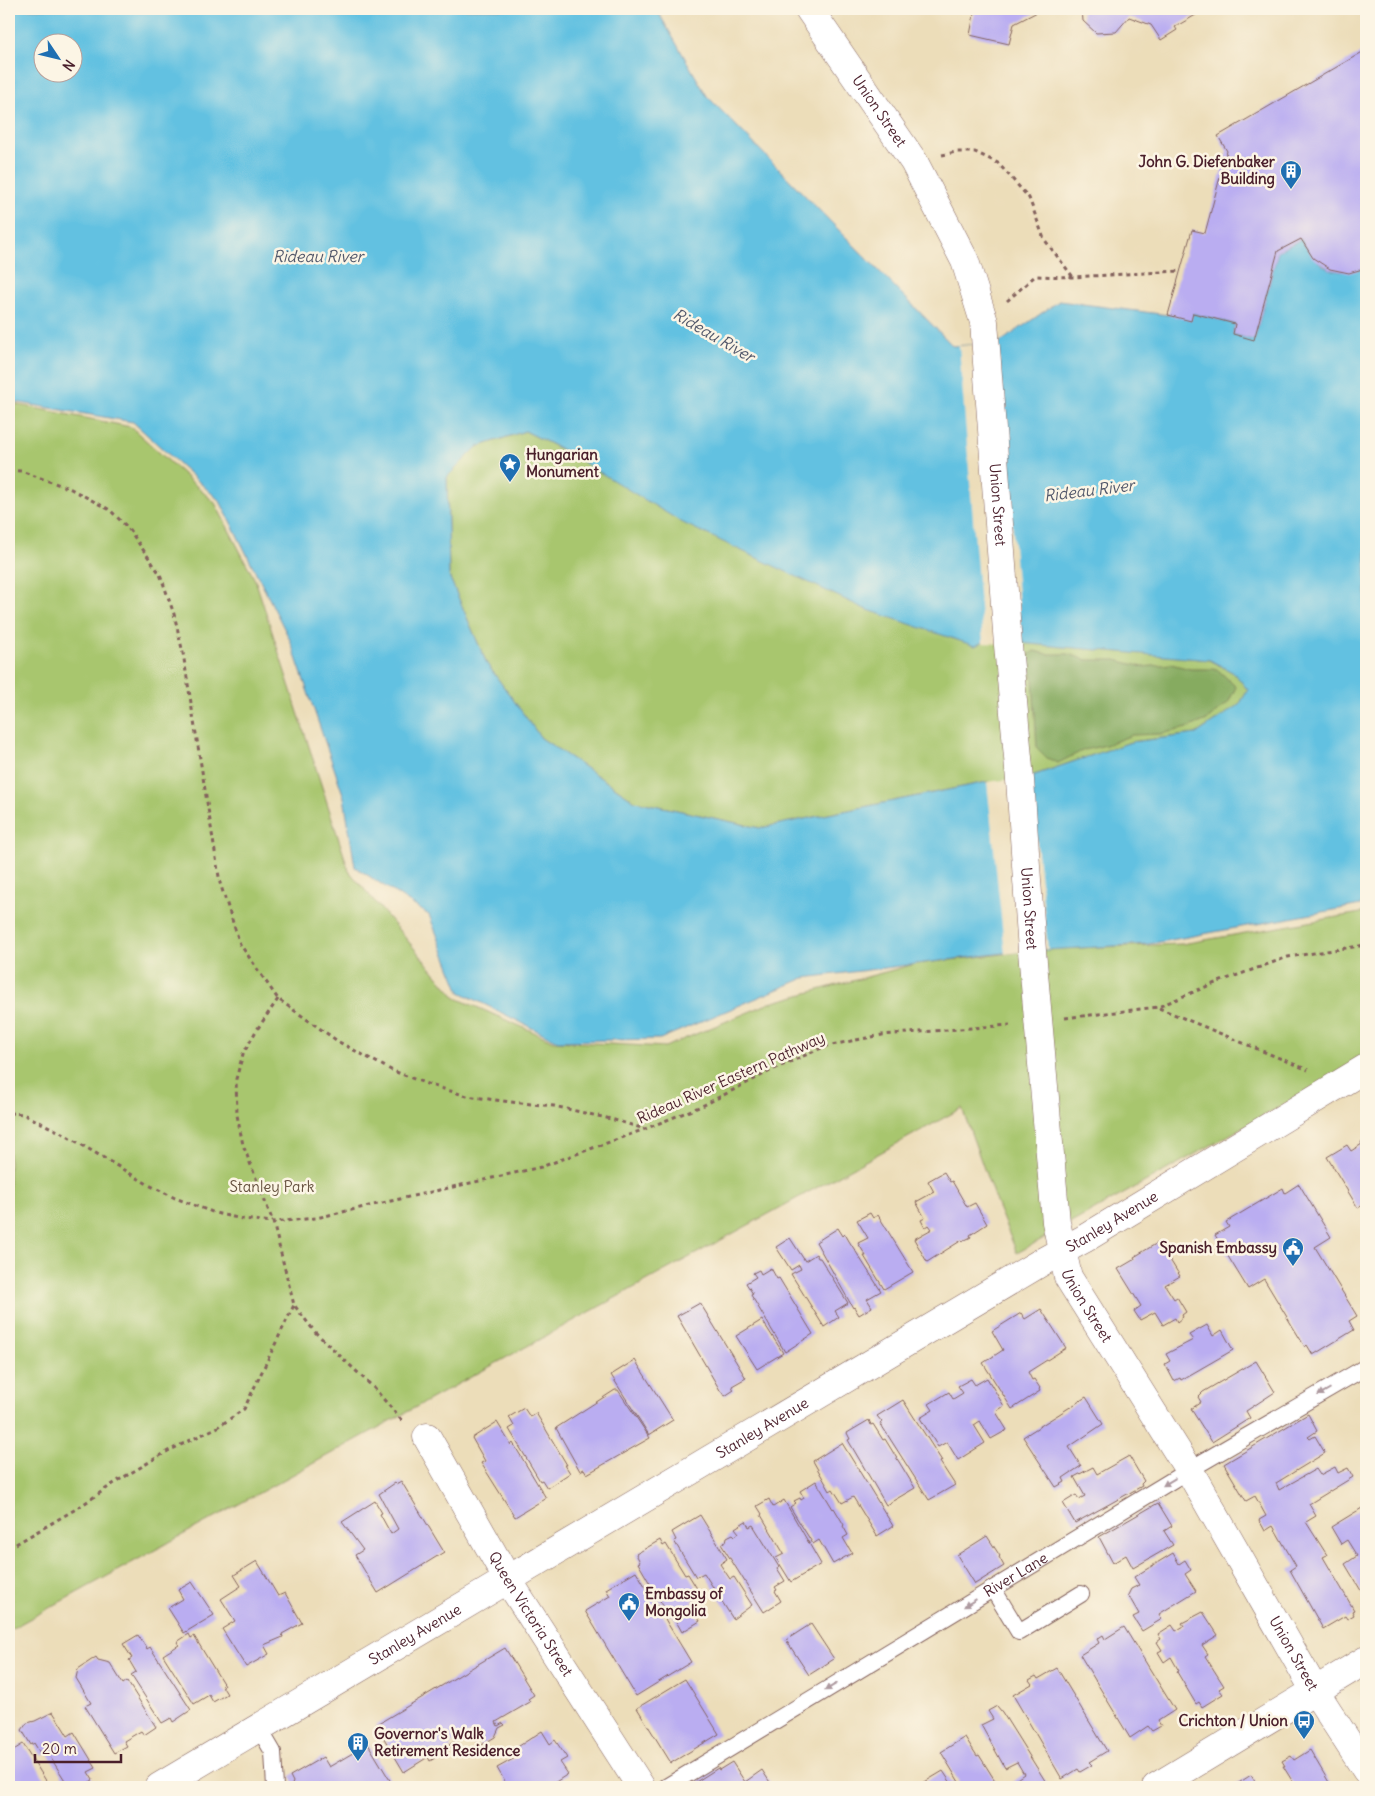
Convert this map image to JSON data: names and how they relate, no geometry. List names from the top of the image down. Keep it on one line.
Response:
{"streets":{"street":["Union Street","Stanley Avenue","Queen Victoria Street"],"lane":["River Lane"],"path":["Rideau River Eastern Pathway"]},"crossings":[["Union Street","Rideau River Eastern Pathway"],["Union Street","Stanley Avenue"],["Union Street","River Lane"],["Stanley Avenue","Queen Victoria Street"]],"one_way":["River Lane"],"water":["Rideau River"],"parks":["Stanley Park"],"places":{"building":["John G. Diefenbaker Building","Governor's Walk Retirement Residence"],"place":["Hungarian Monument"],"public building":["Spanish Embassy","Embassy of Mongolia"],"bus stop":["Crichton / Union"]},"scale_bar":"20 m","north":"bottom right"}
